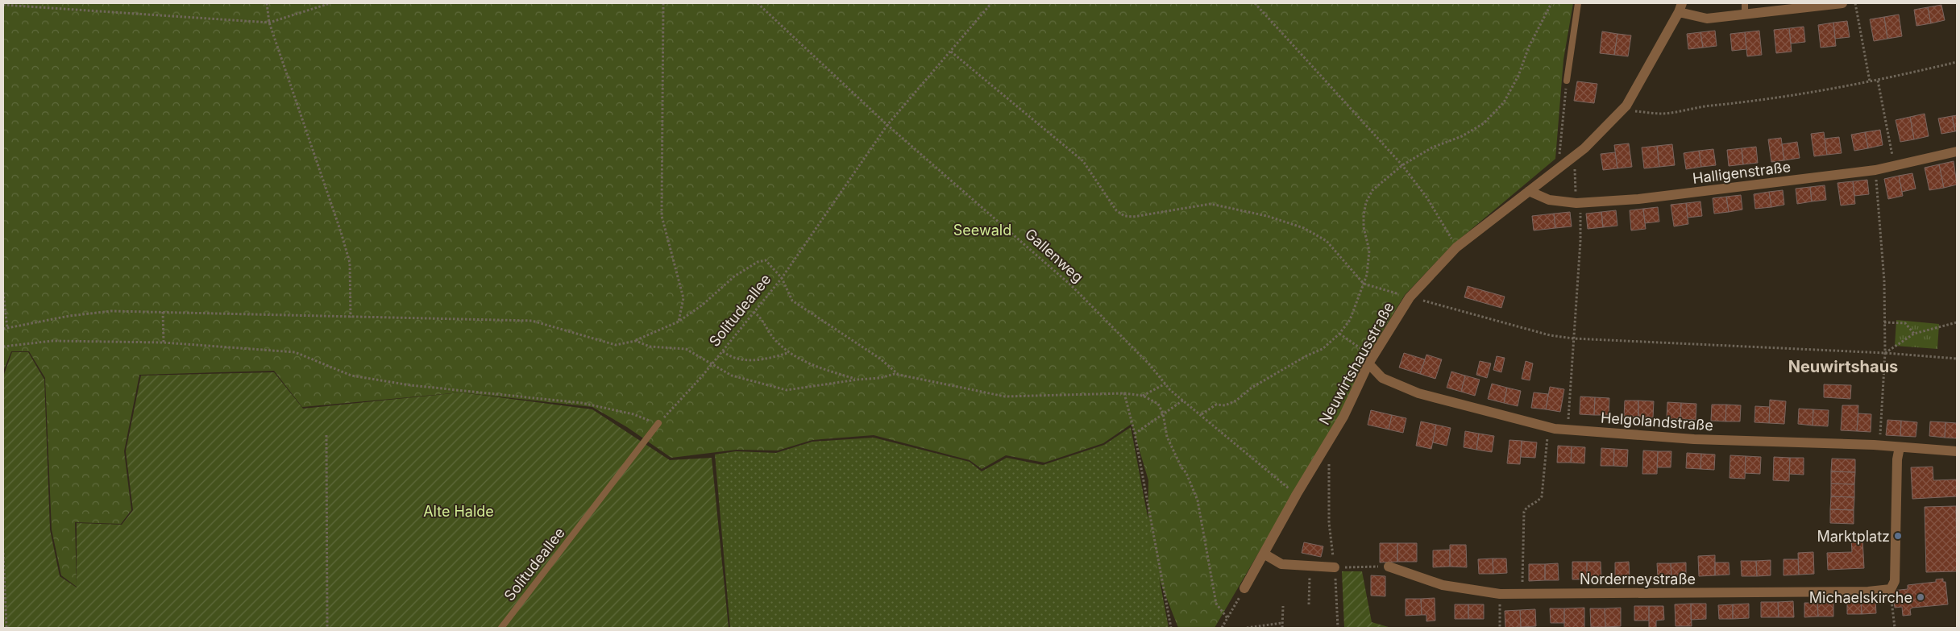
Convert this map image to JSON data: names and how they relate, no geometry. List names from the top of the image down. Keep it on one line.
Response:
{"streets":{"street":["Halligenstraße","Neuwirtshausstraße","Helgolandstraße","Norderneystraße"],"lane":["Solitudeallee"],"path":["Gallenweg"]},"crossings":[["Halligenstraße","Neuwirtshausstraße"],["Gallenweg","Solitudeallee"],["Gallenweg","Neuwirtshausstraße"],["Neuwirtshausstraße","Helgolandstraße"]],"districts":["Neuwirtshaus"],"parks":["Seewald","Alte Halde"],"places":["Marktplatz","Michaelskirche"]}
